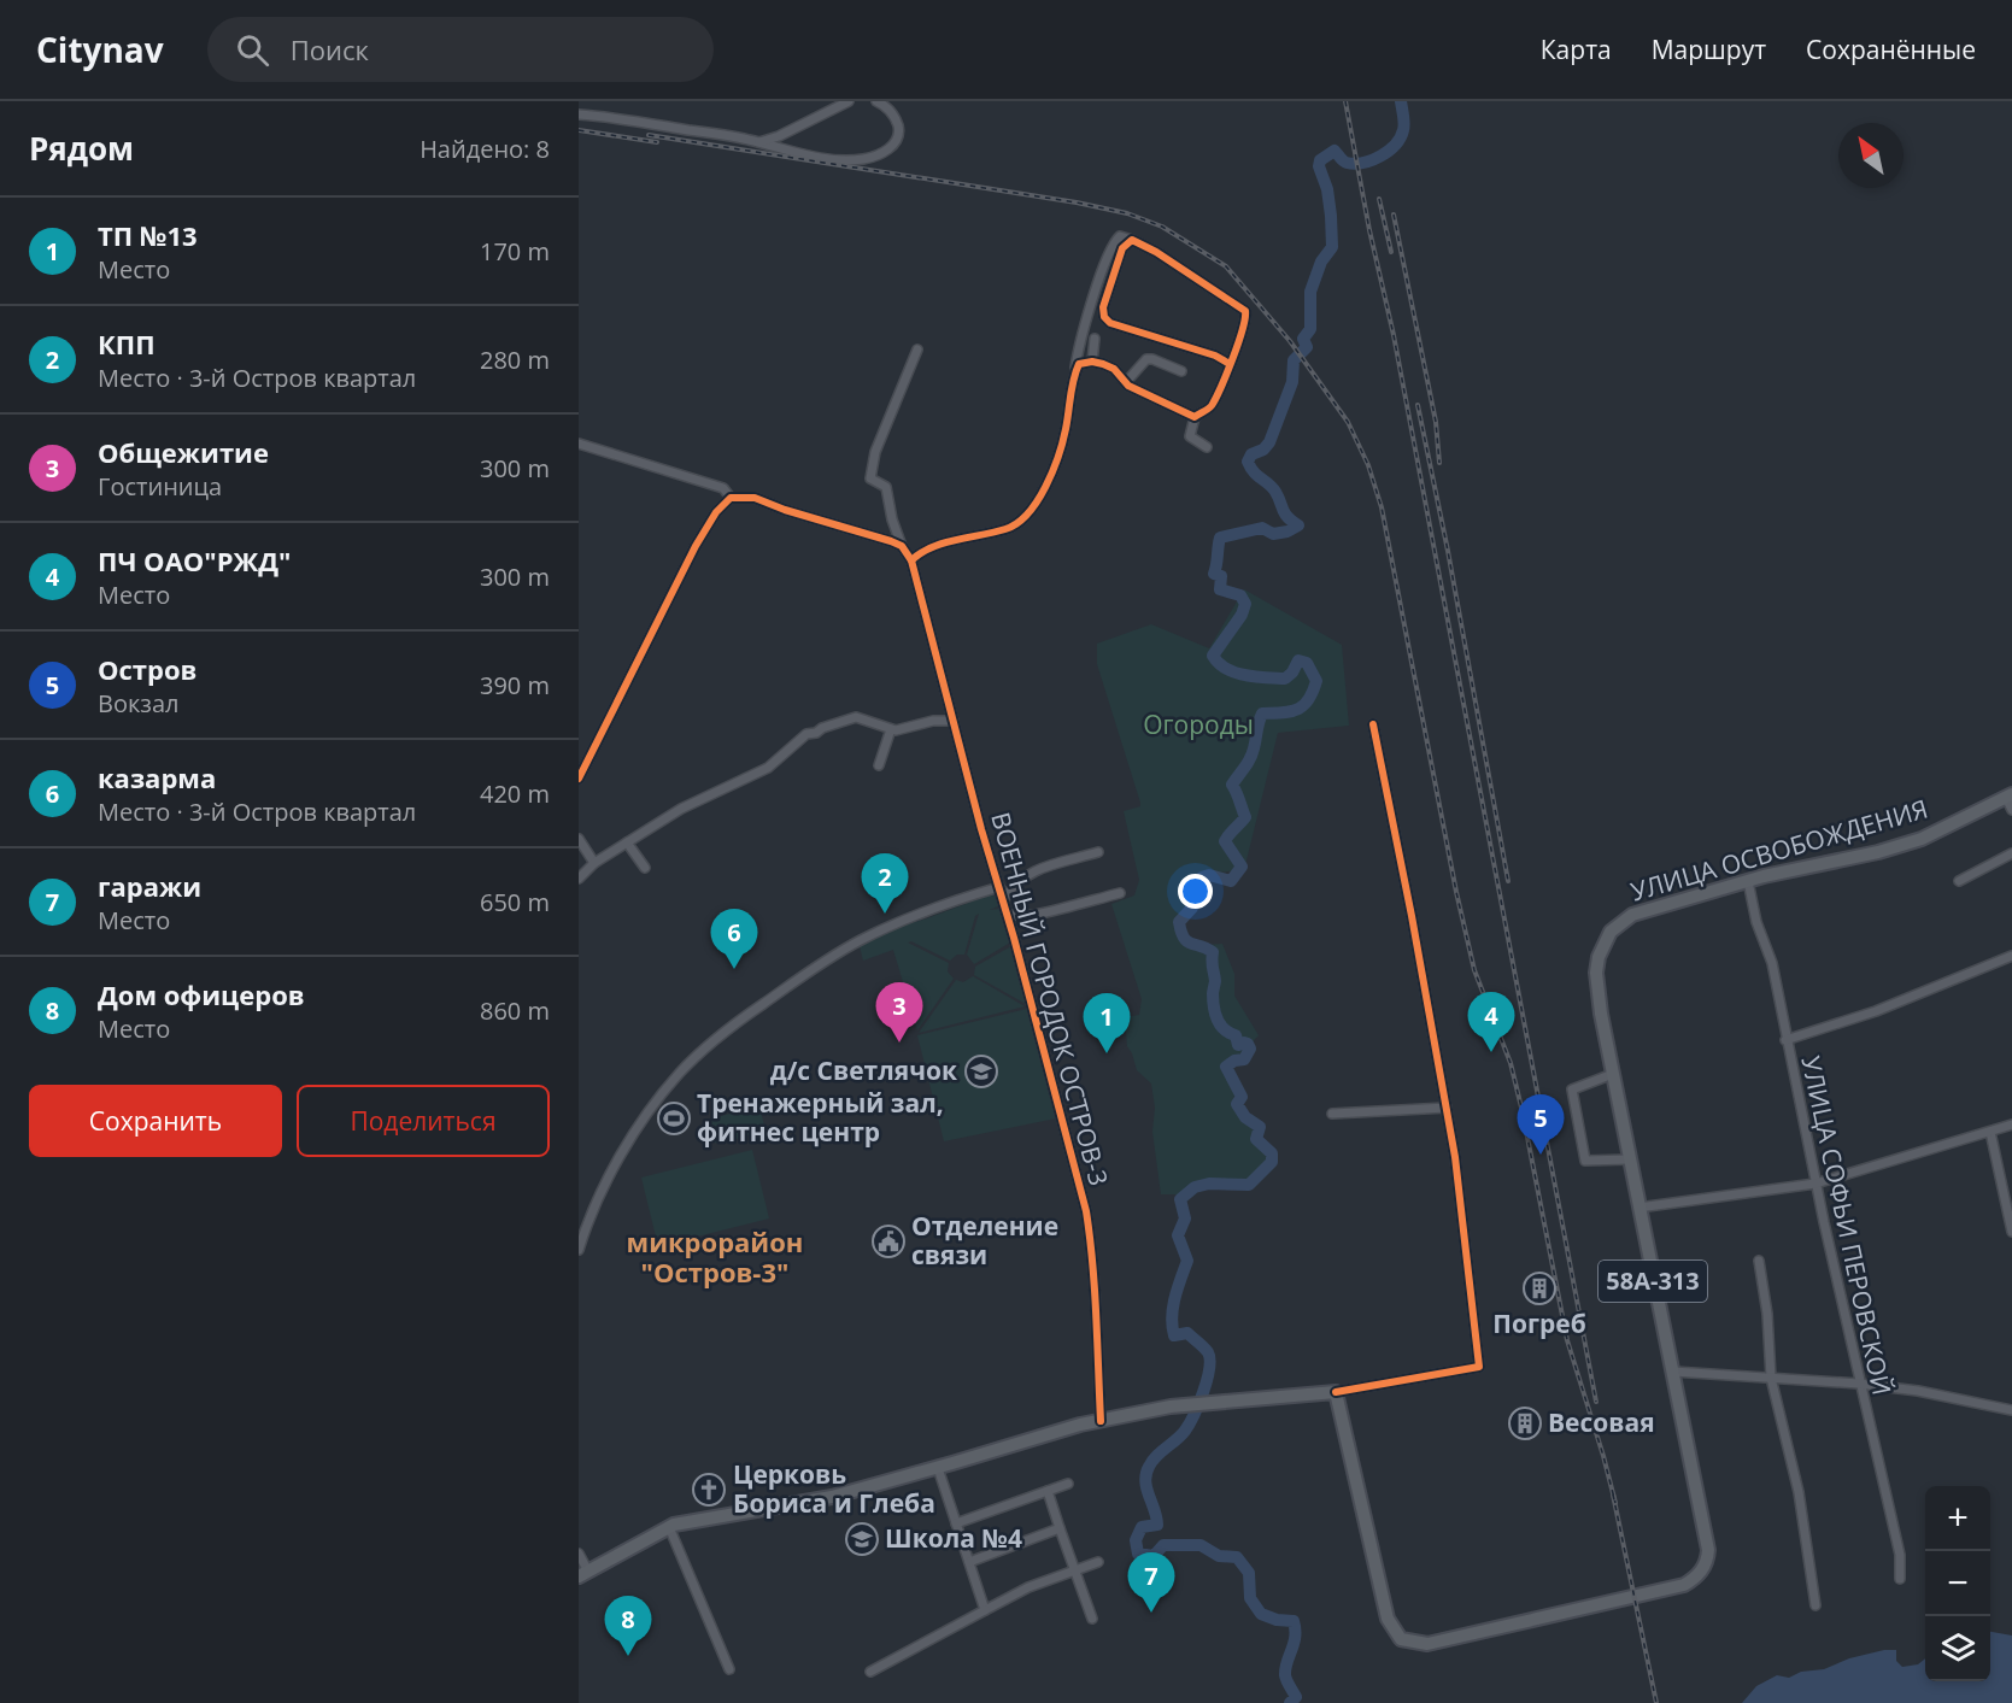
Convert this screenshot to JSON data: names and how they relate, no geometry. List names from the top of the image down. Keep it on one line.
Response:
{"streets":{"main road":["УЛИЦА ОСВОБОЖДЕНИЯ","58А-313"],"street":["ВОЕННЫЙ ГОРОДОК ОСТРОВ-3","УЛИЦА СОФЬИ ПЕРОВСКОЙ"]},"crossings":[["УЛИЦА ОСВОБОЖДЕНИЯ","УЛИЦА СОФЬИ ПЕРОВСКОЙ"]],"districts":["микрорайон \"Остров-3\""],"parks":["Огороды"],"places":{"school or university":["д/с Светлячок","Школа №4"],"sports":["Тренажерный зал, фитнес центр"],"public building":["Отделение связи"],"building":["Погреб","Весовая"],"church":["Церковь Бориса и Глеба"]},"north":"top left","page":{"header":"Citynav","search":"Поиск","nav":["Карта","Маршрут","Сохранённые"],"heading":["Рядом","Найдено: 8"],"list":[{"mark":"1","name":"ТП №13","note":"Место","value":"170 m"},{"mark":"2","name":"КПП","note":"Место · 3-й Остров квартал","value":"280 m"},{"mark":"3","name":"Общежитие","note":"Гостиница","value":"300 m"},{"mark":"4","name":"ПЧ ОАО\"РЖД\"","note":"Место","value":"300 m"},{"mark":"5","name":"Остров","note":"Вокзал","value":"390 m"},{"mark":"6","name":"казарма","note":"Место · 3-й Остров квартал","value":"420 m"},{"mark":"7","name":"гаражи","note":"Место","value":"650 m"},{"mark":"8","name":"Дом офицеров","note":"Место","value":"860 m"}],"pins":["2","6","3","4","1","5","7","8"],"buttons":["Сохранить","Поделиться"],"map_buttons":["+","−"]}}
